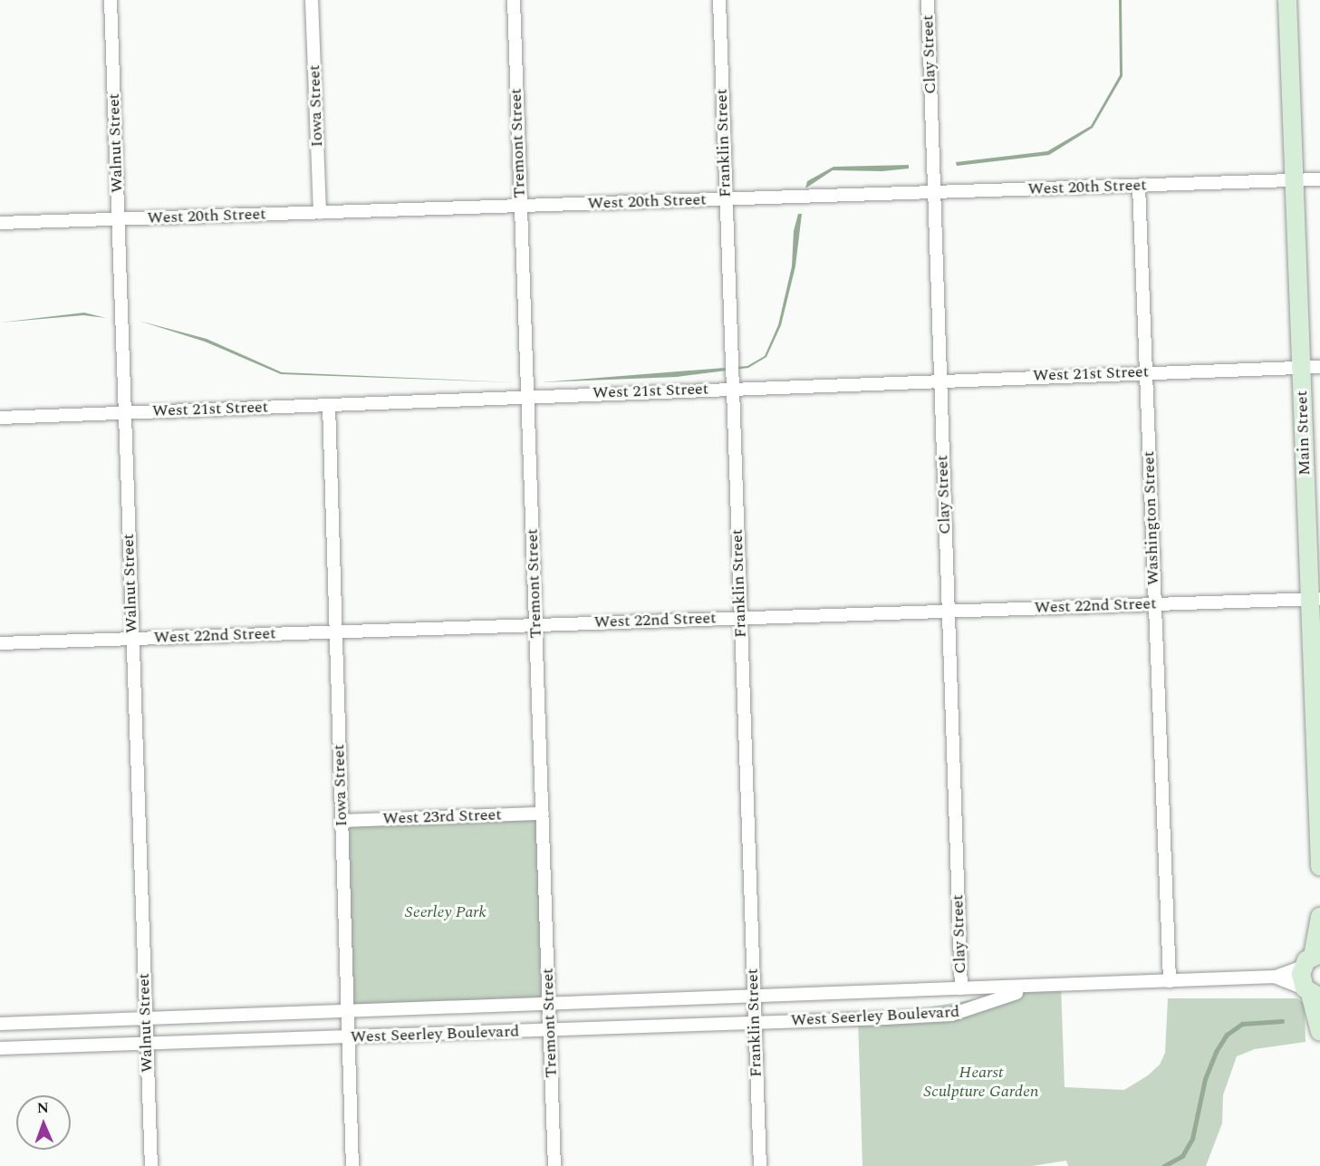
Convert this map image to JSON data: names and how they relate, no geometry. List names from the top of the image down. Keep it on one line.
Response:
{"streets":{"main road":["Main Street"],"street":["Clay Street","Iowa Street","Walnut Street","Tremont Street","Franklin Street","West 20th Street","West 21st Street","Washington Street","West 22nd Street","West 23rd Street","West Seerley Boulevard"]},"crossings":[["Clay Street","West 20th Street"],["Clay Street","West 21st Street"],["Clay Street","West 22nd Street"],["Clay Street","West Seerley Boulevard"],["Iowa Street","West 20th Street"],["Iowa Street","West 21st Street"],["Iowa Street","West 22nd Street"],["Iowa Street","West 23rd Street"],["Iowa Street","West Seerley Boulevard"],["Walnut Street","West 20th Street"],["Walnut Street","West 21st Street"],["Walnut Street","West 22nd Street"],["Walnut Street","West Seerley Boulevard"],["Tremont Street","West 20th Street"],["Tremont Street","West 21st Street"],["Tremont Street","West 22nd Street"],["Tremont Street","West 23rd Street"],["Tremont Street","West Seerley Boulevard"],["Franklin Street","West 20th Street"],["Franklin Street","West 21st Street"],["Franklin Street","West 22nd Street"],["Franklin Street","West Seerley Boulevard"],["West 20th Street","Main Street"],["West 20th Street","Washington Street"],["West 21st Street","Main Street"],["West 21st Street","Washington Street"],["Main Street","West 22nd Street"],["Washington Street","West 22nd Street"],["Washington Street","West Seerley Boulevard"]],"parks":["Seerley Park","Hearst Sculpture Garden"],"north":"top"}
